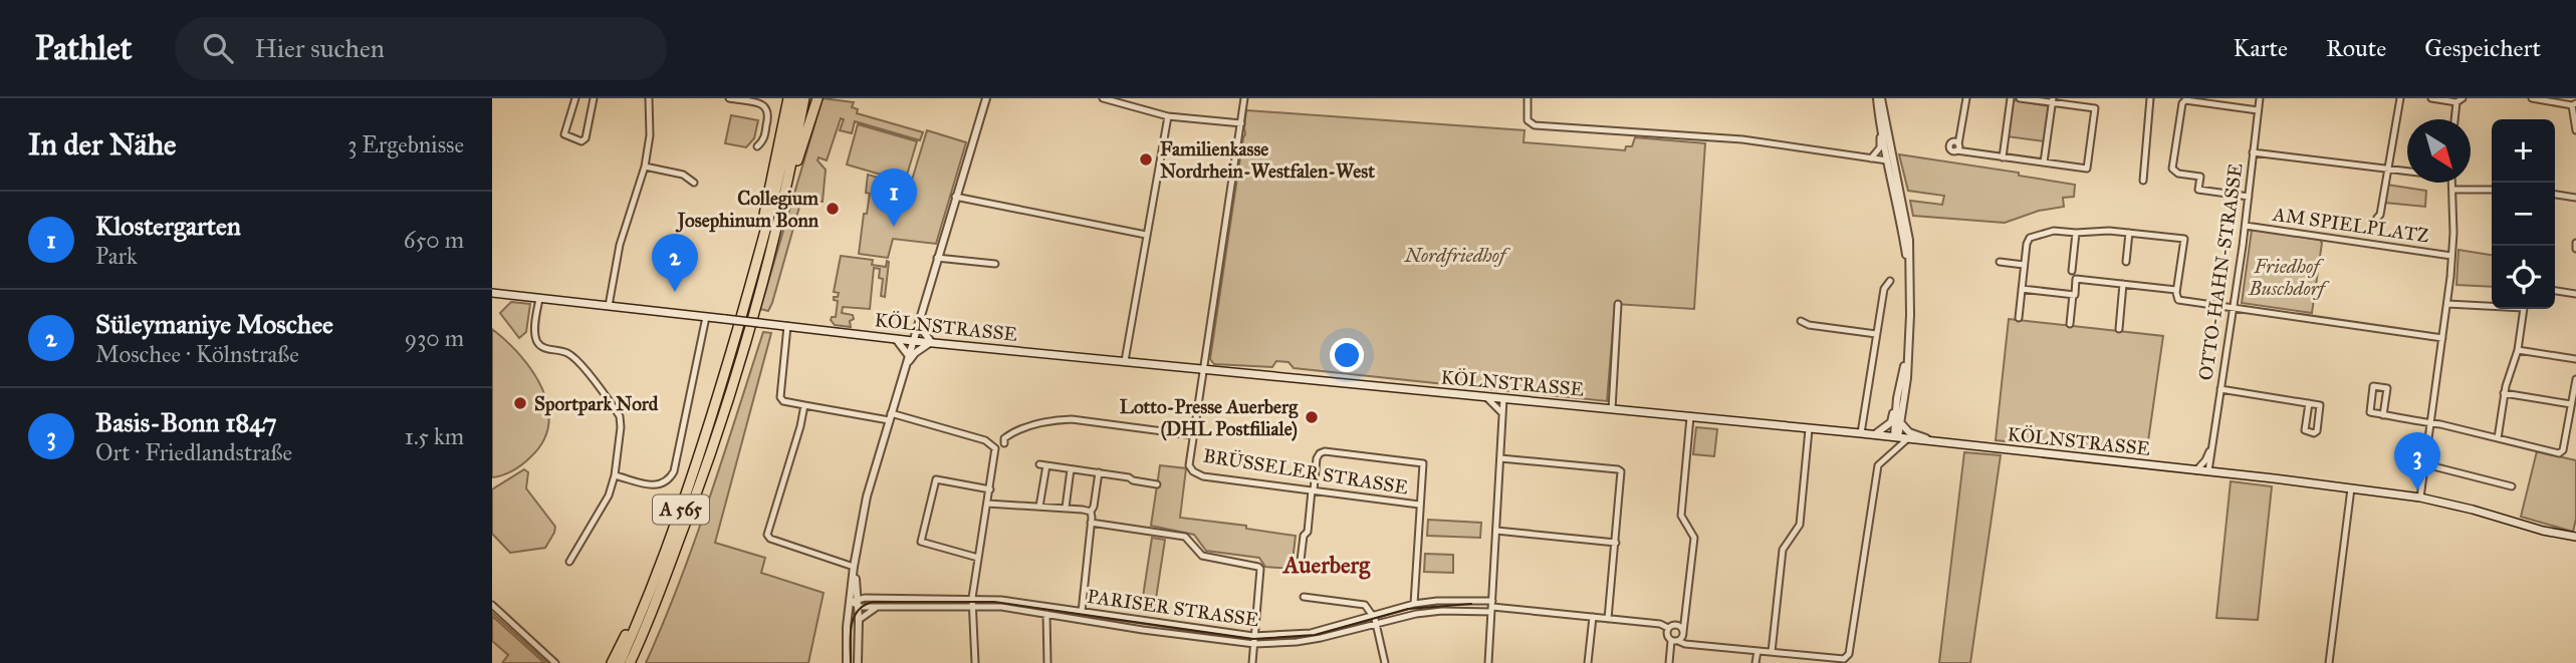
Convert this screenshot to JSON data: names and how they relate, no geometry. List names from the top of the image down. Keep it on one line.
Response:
{"streets":{"highway":["A 565"],"main road":["KÖLNSTRASSE"],"street":["AM SPIELPLATZ","OTTO-HAHN-STRASSE","BRÜSSELER STRASSE","PARISER STRASSE"]},"crossings":[["AM SPIELPLATZ","OTTO-HAHN-STRASSE"],["OTTO-HAHN-STRASSE","KÖLNSTRASSE"],["KÖLNSTRASSE","BRÜSSELER STRASSE"],["BRÜSSELER STRASSE","PARISER STRASSE"]],"districts":["Auerberg"],"parks":["Nordfriedhof","Friedhof Buschdorf"],"places":["Familienkasse Nordrhein-Westfalen-West","Collegium Josephinum Bonn","Sportpark Nord","Lotto-Presse Auerberg (DHL Postfiliale)"],"north":"bottom right","page":{"header":"Pathlet","search":"Hier suchen","nav":["Karte","Route","Gespeichert"],"heading":["In der Nähe","3 Ergebnisse"],"map_buttons":["+","−"],"pins":["1","2","3"],"list":[{"mark":"1","name":"Klostergarten","note":"Park","value":"650 m"},{"mark":"2","name":"Süleymaniye Moschee","note":"Moschee · Kölnstraße","value":"930 m"},{"mark":"3","name":"Basis-Bonn 1847","note":"Ort · Friedlandstraße","value":"1.5 km"}]}}
